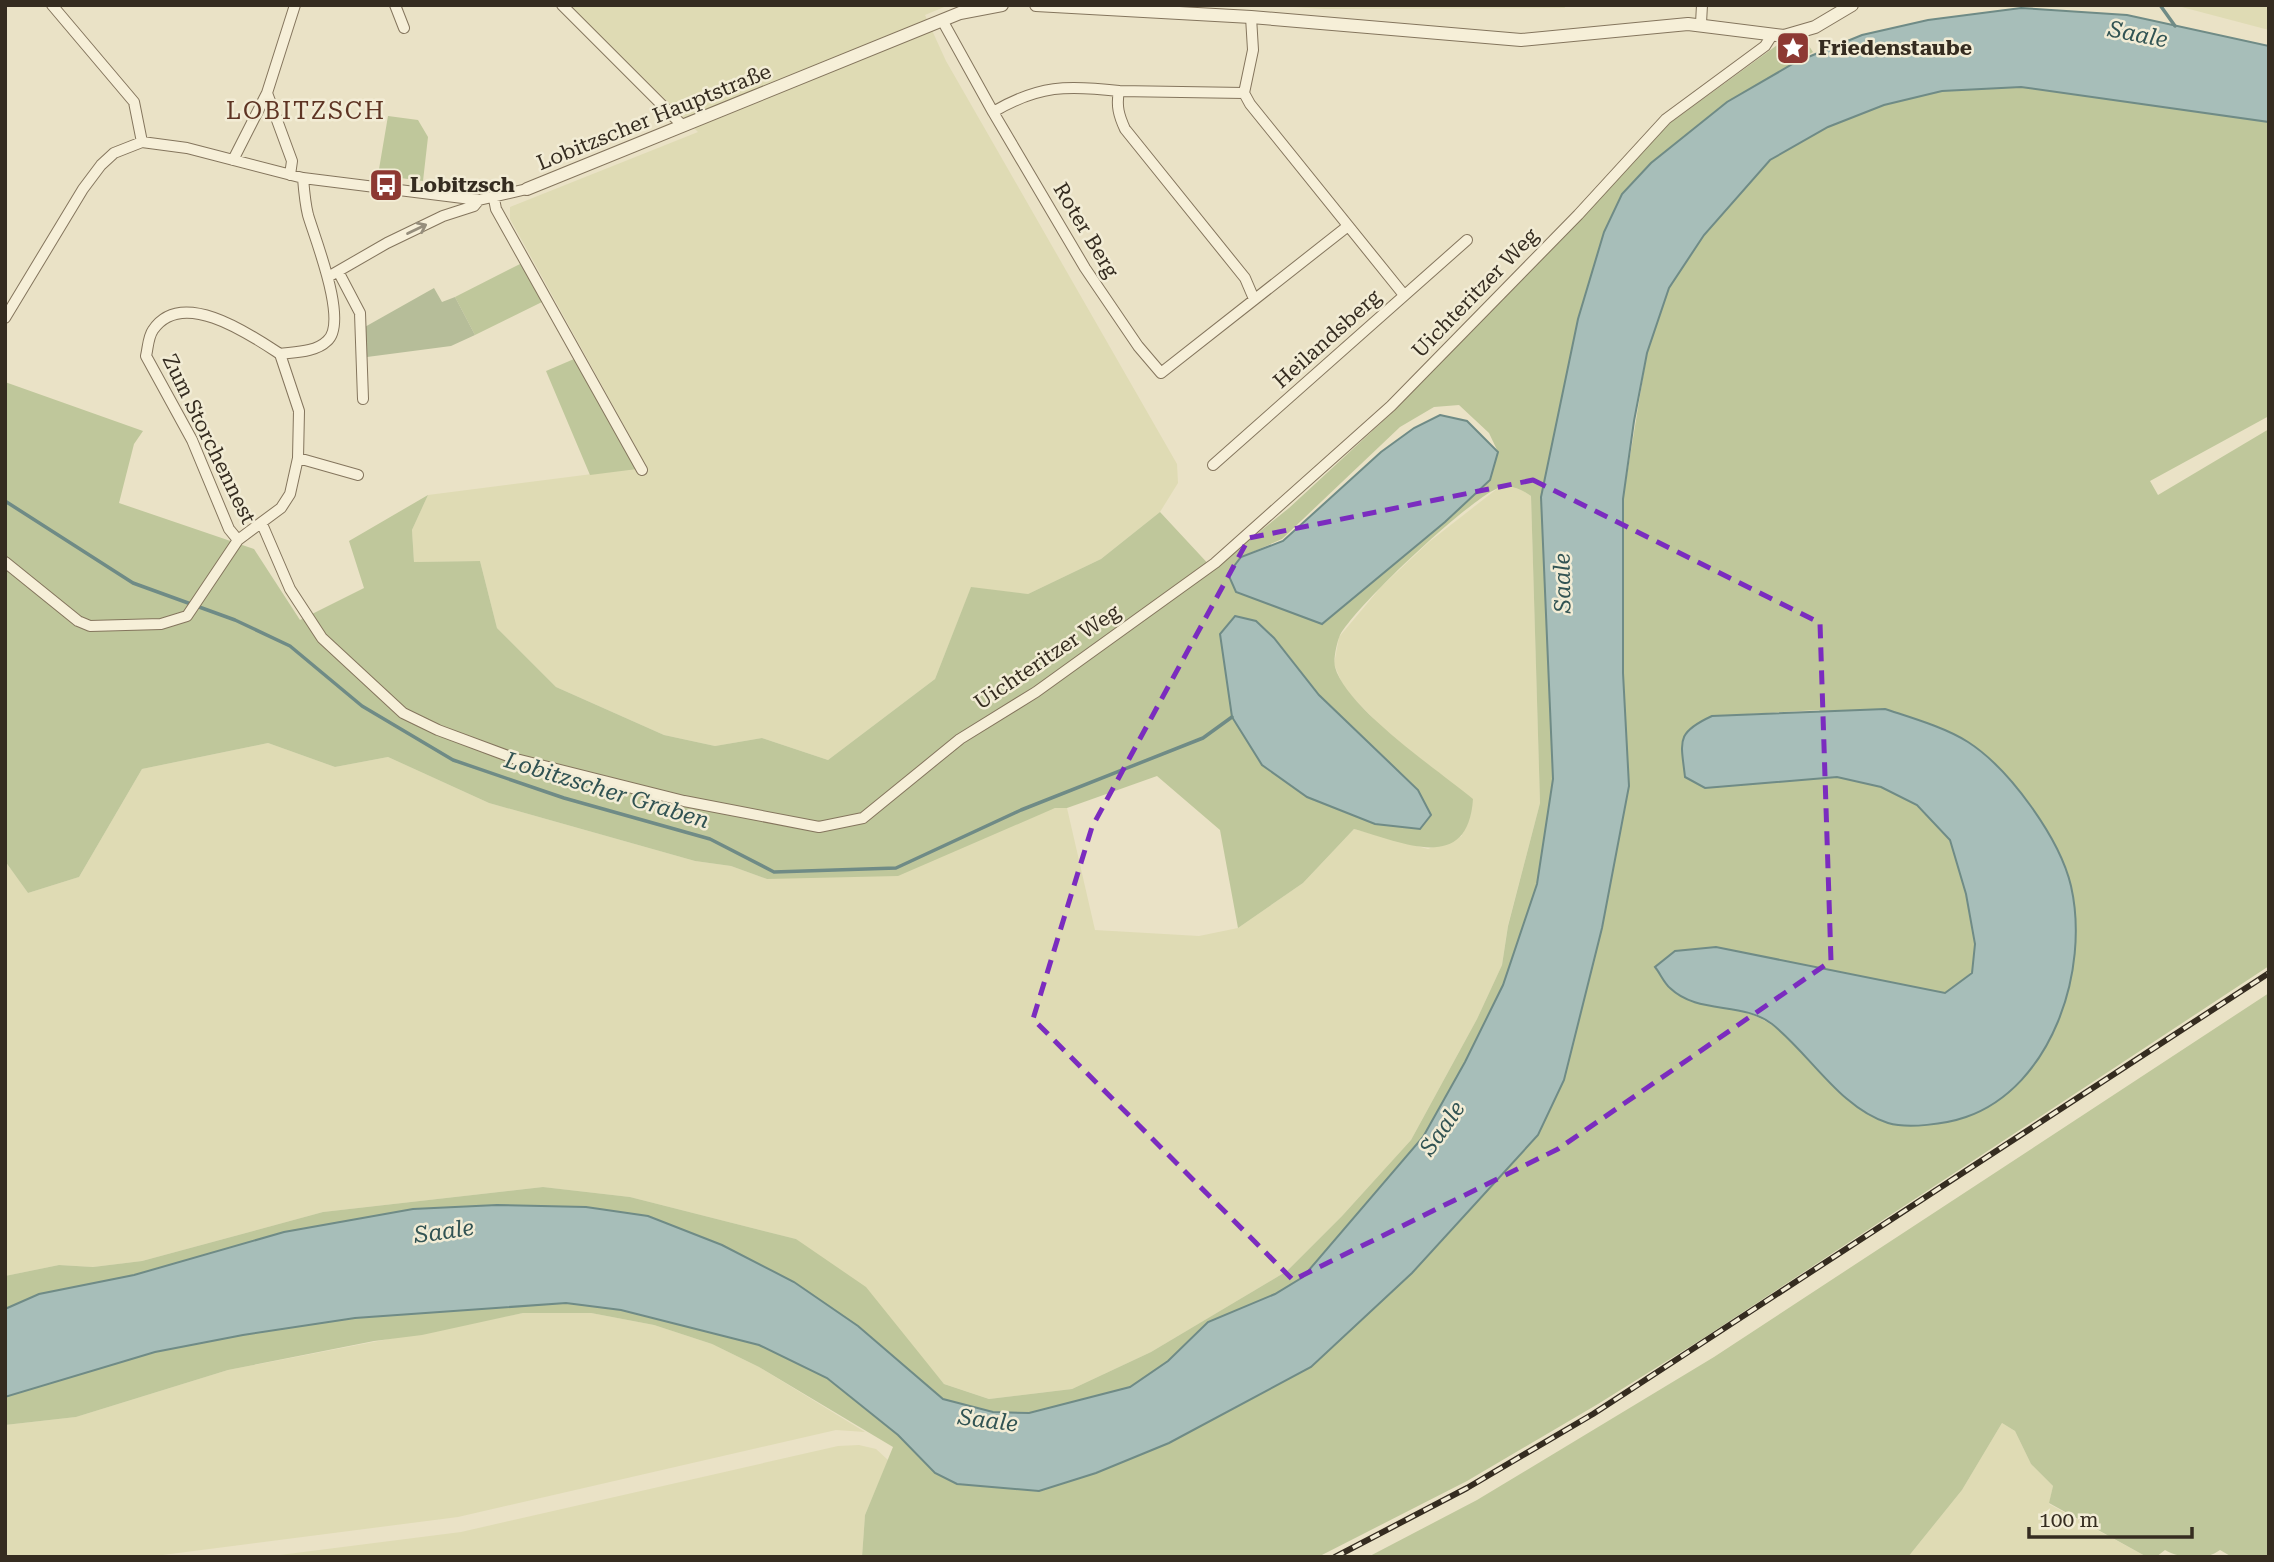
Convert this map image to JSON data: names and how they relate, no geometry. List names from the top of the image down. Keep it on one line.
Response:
{"streets":{"street":["Lobitzscher Hauptstraße","Roter Berg","Uichteritzer Weg","Heilandsberg","Zum Storchennest"]},"crossings":[["Uichteritzer Weg","Zum Storchennest"]],"districts":["LOBITZSCH"],"water":["Saale","Lobitzscher Graben"],"places":{"place":["Friedenstaube"],"bus stop":["Lobitzsch"]},"scale_bar":"100 m"}
